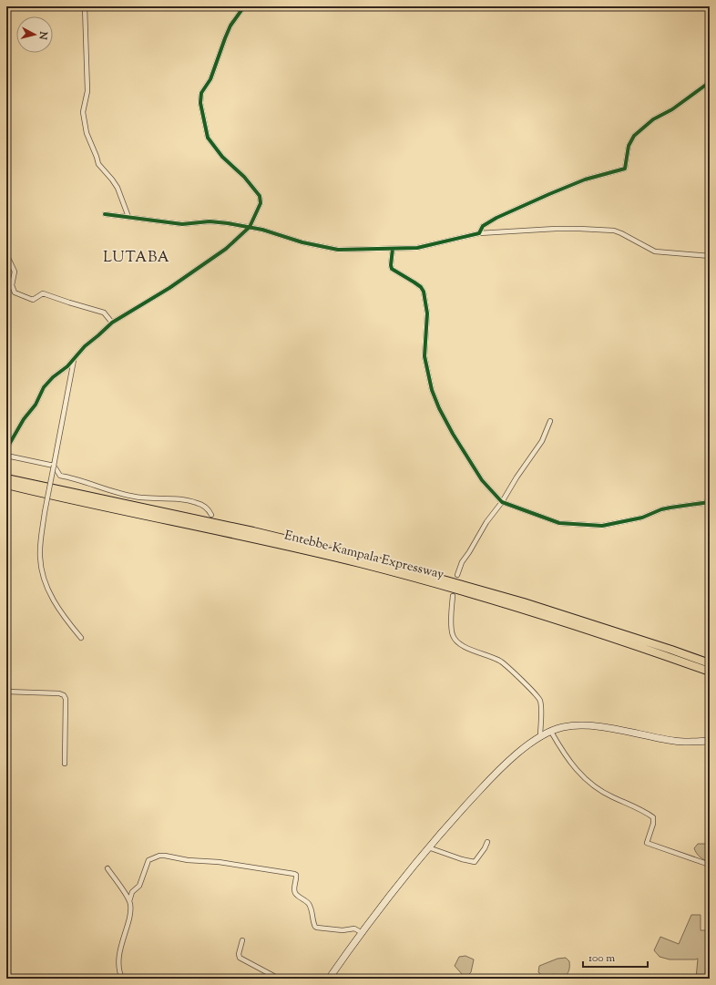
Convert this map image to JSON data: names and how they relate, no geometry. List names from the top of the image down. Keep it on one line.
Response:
{"streets":{"highway":["Entebbe-Kampala Expressway"]},"districts":["LUTABA"],"scale_bar":"100 m","north":"right"}
